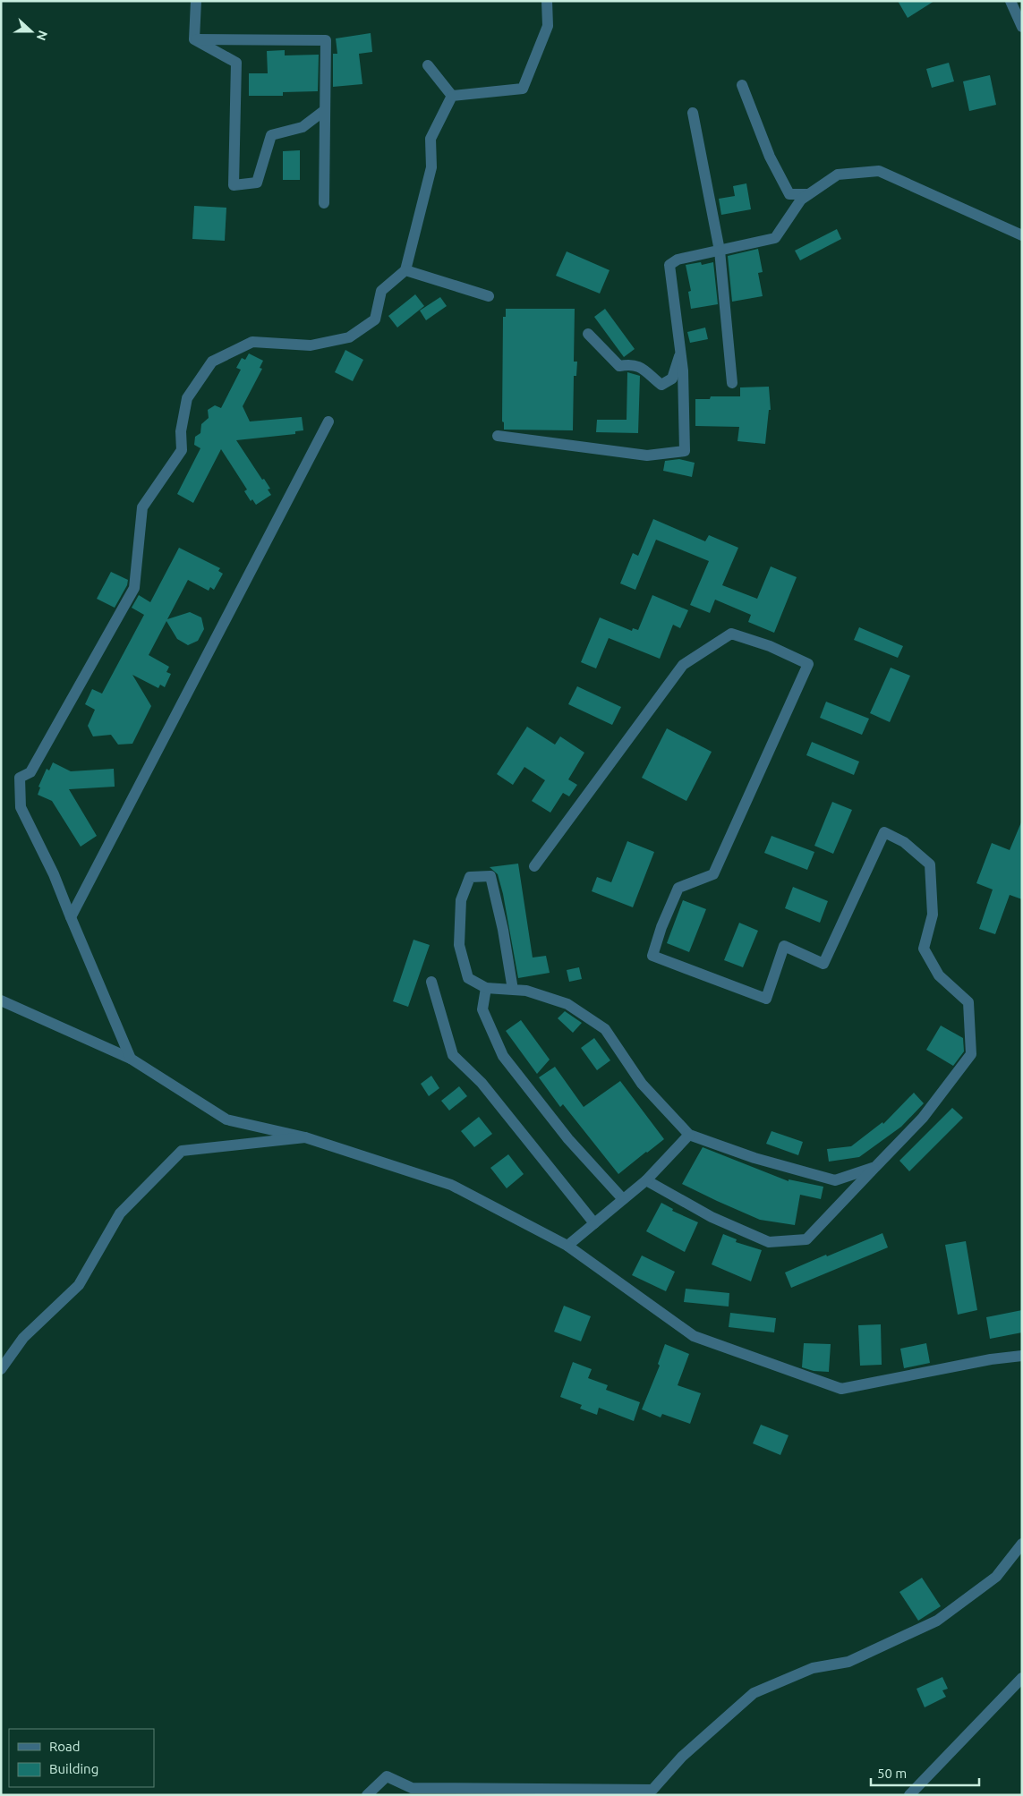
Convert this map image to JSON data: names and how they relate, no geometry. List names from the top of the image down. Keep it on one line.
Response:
{"legend":["Road","Building"],"scale_bar":"50 m","north":"right"}
